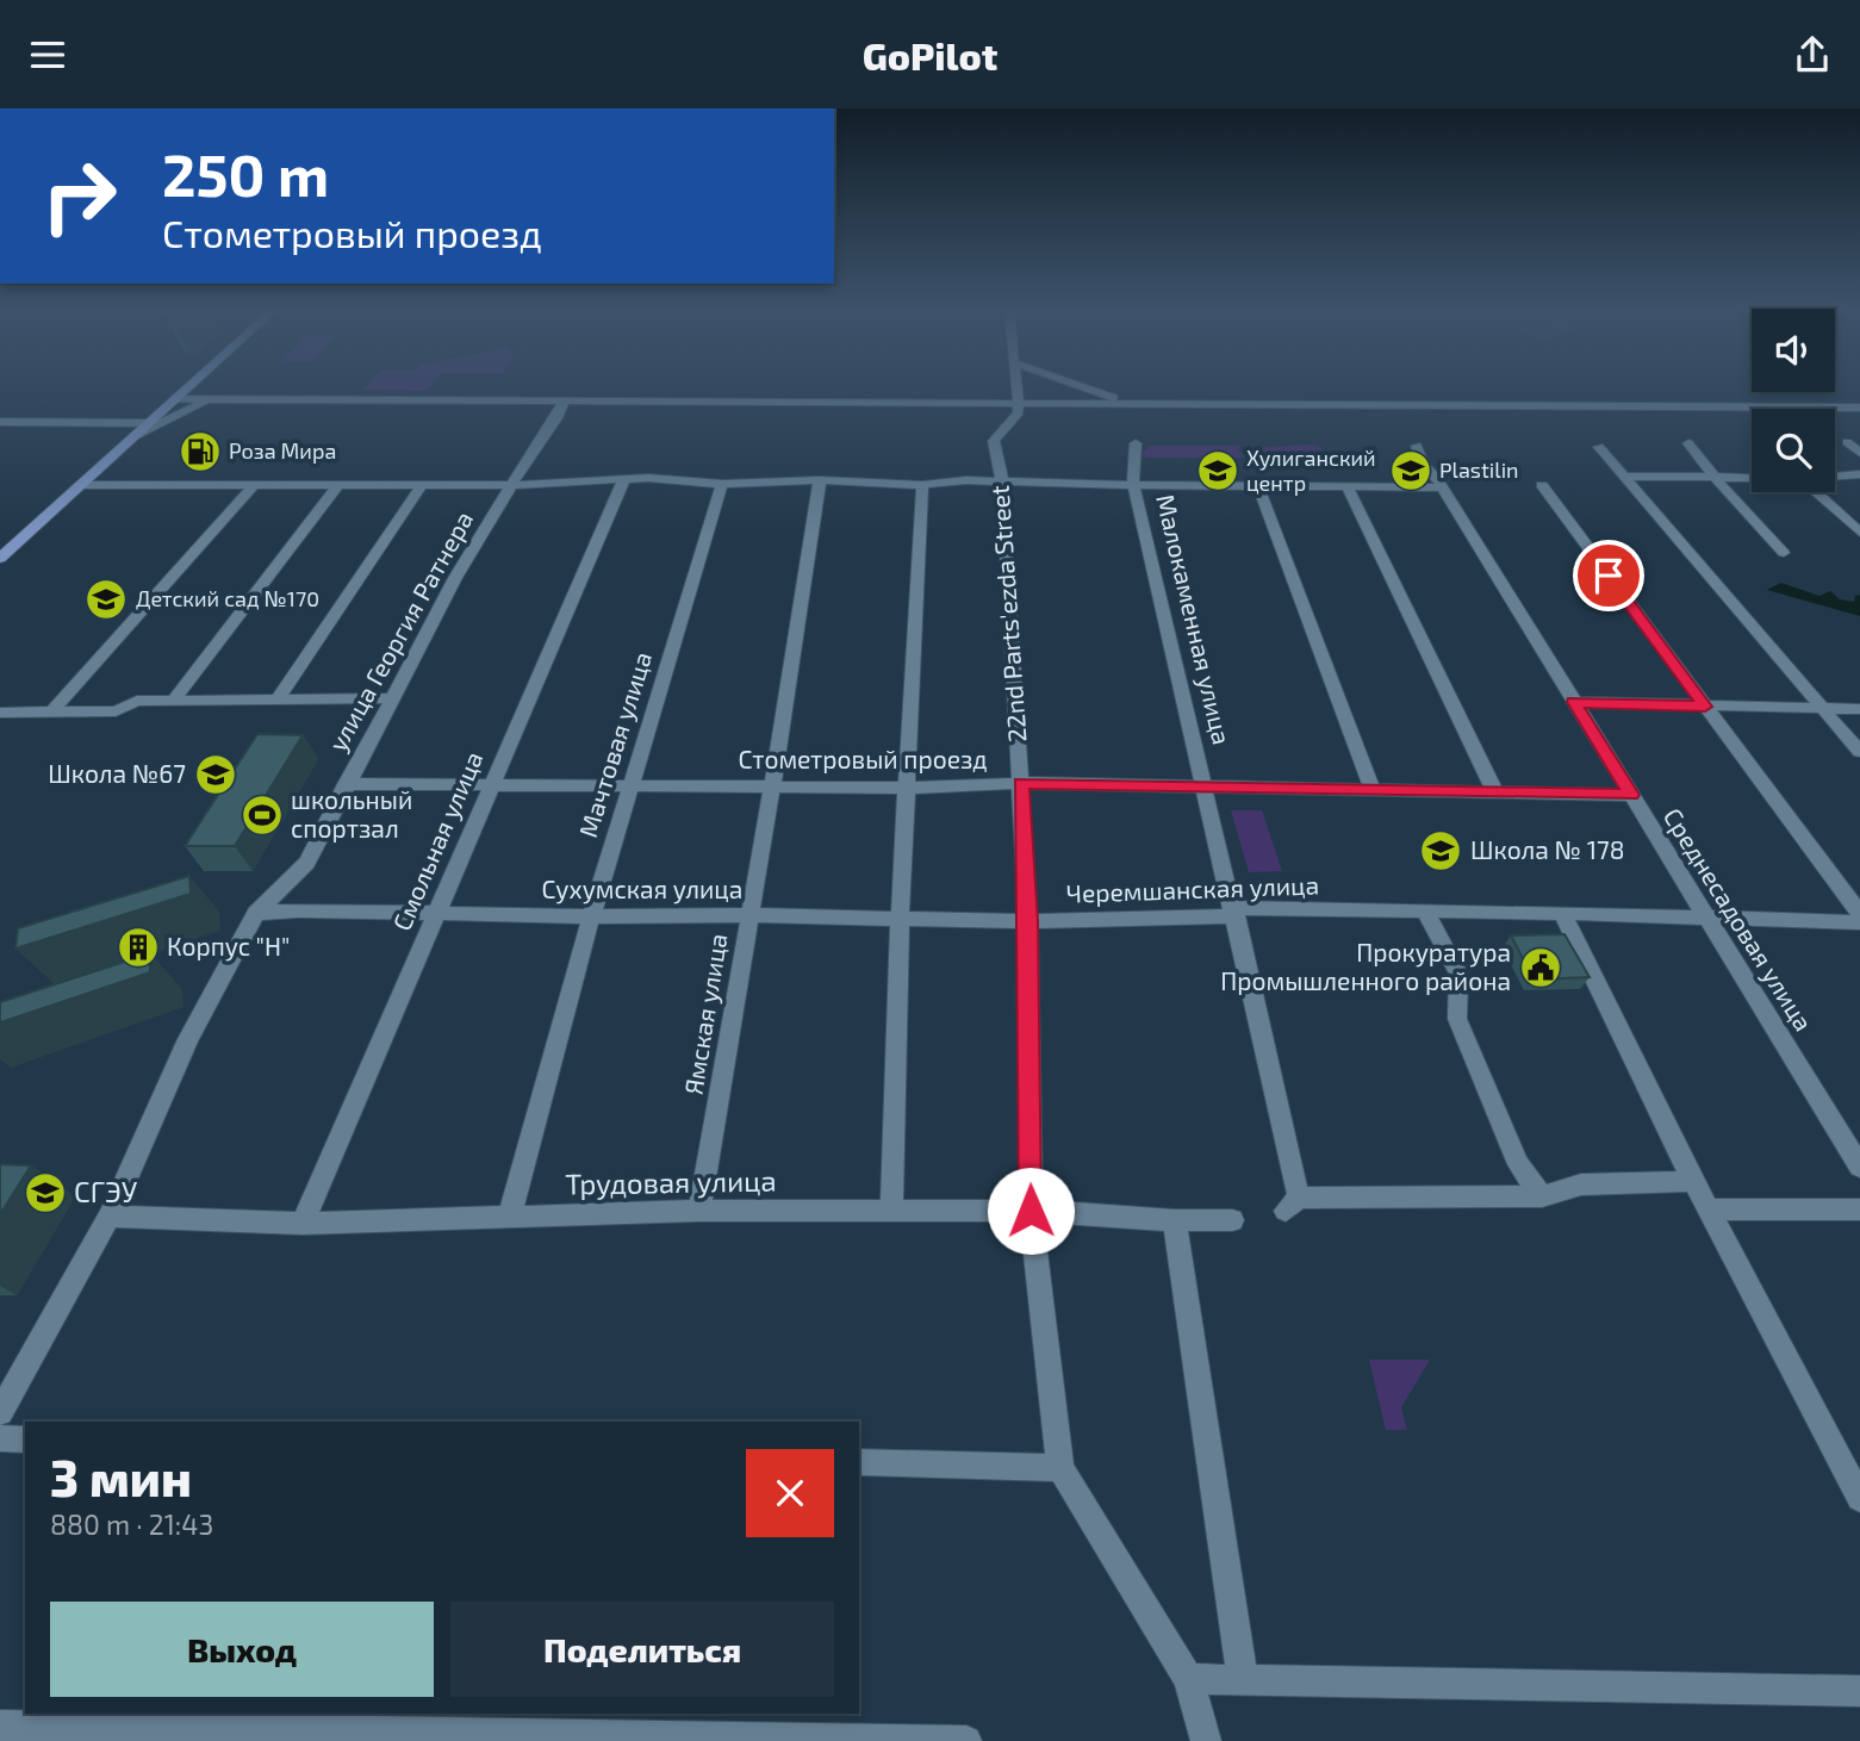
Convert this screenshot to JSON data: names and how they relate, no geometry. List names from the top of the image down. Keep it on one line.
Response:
{"streets":{"street":["22nd Parts'ezda Street","Малокаменная улица","улица Георгия Ратнера","Мачтовая улица","Стометровый проезд","Смольная улица","Сухумская улица","Черемшанская улица","Среднесадовая улица","Ямская улица","Трудовая улица"]},"crossings":[["22nd Parts'ezda Street","Стометровый проезд"],["22nd Parts'ezda Street","Сухумская улица"],["22nd Parts'ezda Street","Черемшанская улица"],["22nd Parts'ezda Street","Трудовая улица"],["Малокаменная улица","Стометровый проезд"],["Малокаменная улица","Черемшанская улица"],["улица Георгия Ратнера","Стометровый проезд"],["улица Георгия Ратнера","Сухумская улица"],["улица Георгия Ратнера","Трудовая улица"],["Мачтовая улица","Стометровый проезд"],["Мачтовая улица","Сухумская улица"],["Мачтовая улица","Трудовая улица"],["Стометровый проезд","Смольная улица"],["Стометровый проезд","Среднесадовая улица"],["Стометровый проезд","Ямская улица"],["Смольная улица","Сухумская улица"],["Смольная улица","Трудовая улица"],["Сухумская улица","Черемшанская улица"],["Сухумская улица","Ямская улица"],["Черемшанская улица","Среднесадовая улица"],["Ямская улица","Трудовая улица"]],"places":{"fuel station":["Роза Мира"],"school or university":["Хулиганский центр","Plastilin","Детский сад №170","Школа №67","Школа № 178","СГЭУ"],"sports":["школьный спортзал"],"building":["Корпус \"Н\""],"public building":["Прокуратура Промышленного района"]},"page":{"header":"GoPilot","turn":["250 m","Стометровый проезд"],"heading":["3 мин","880 m · 21:43"],"buttons":["Выход","Поделиться"]}}
